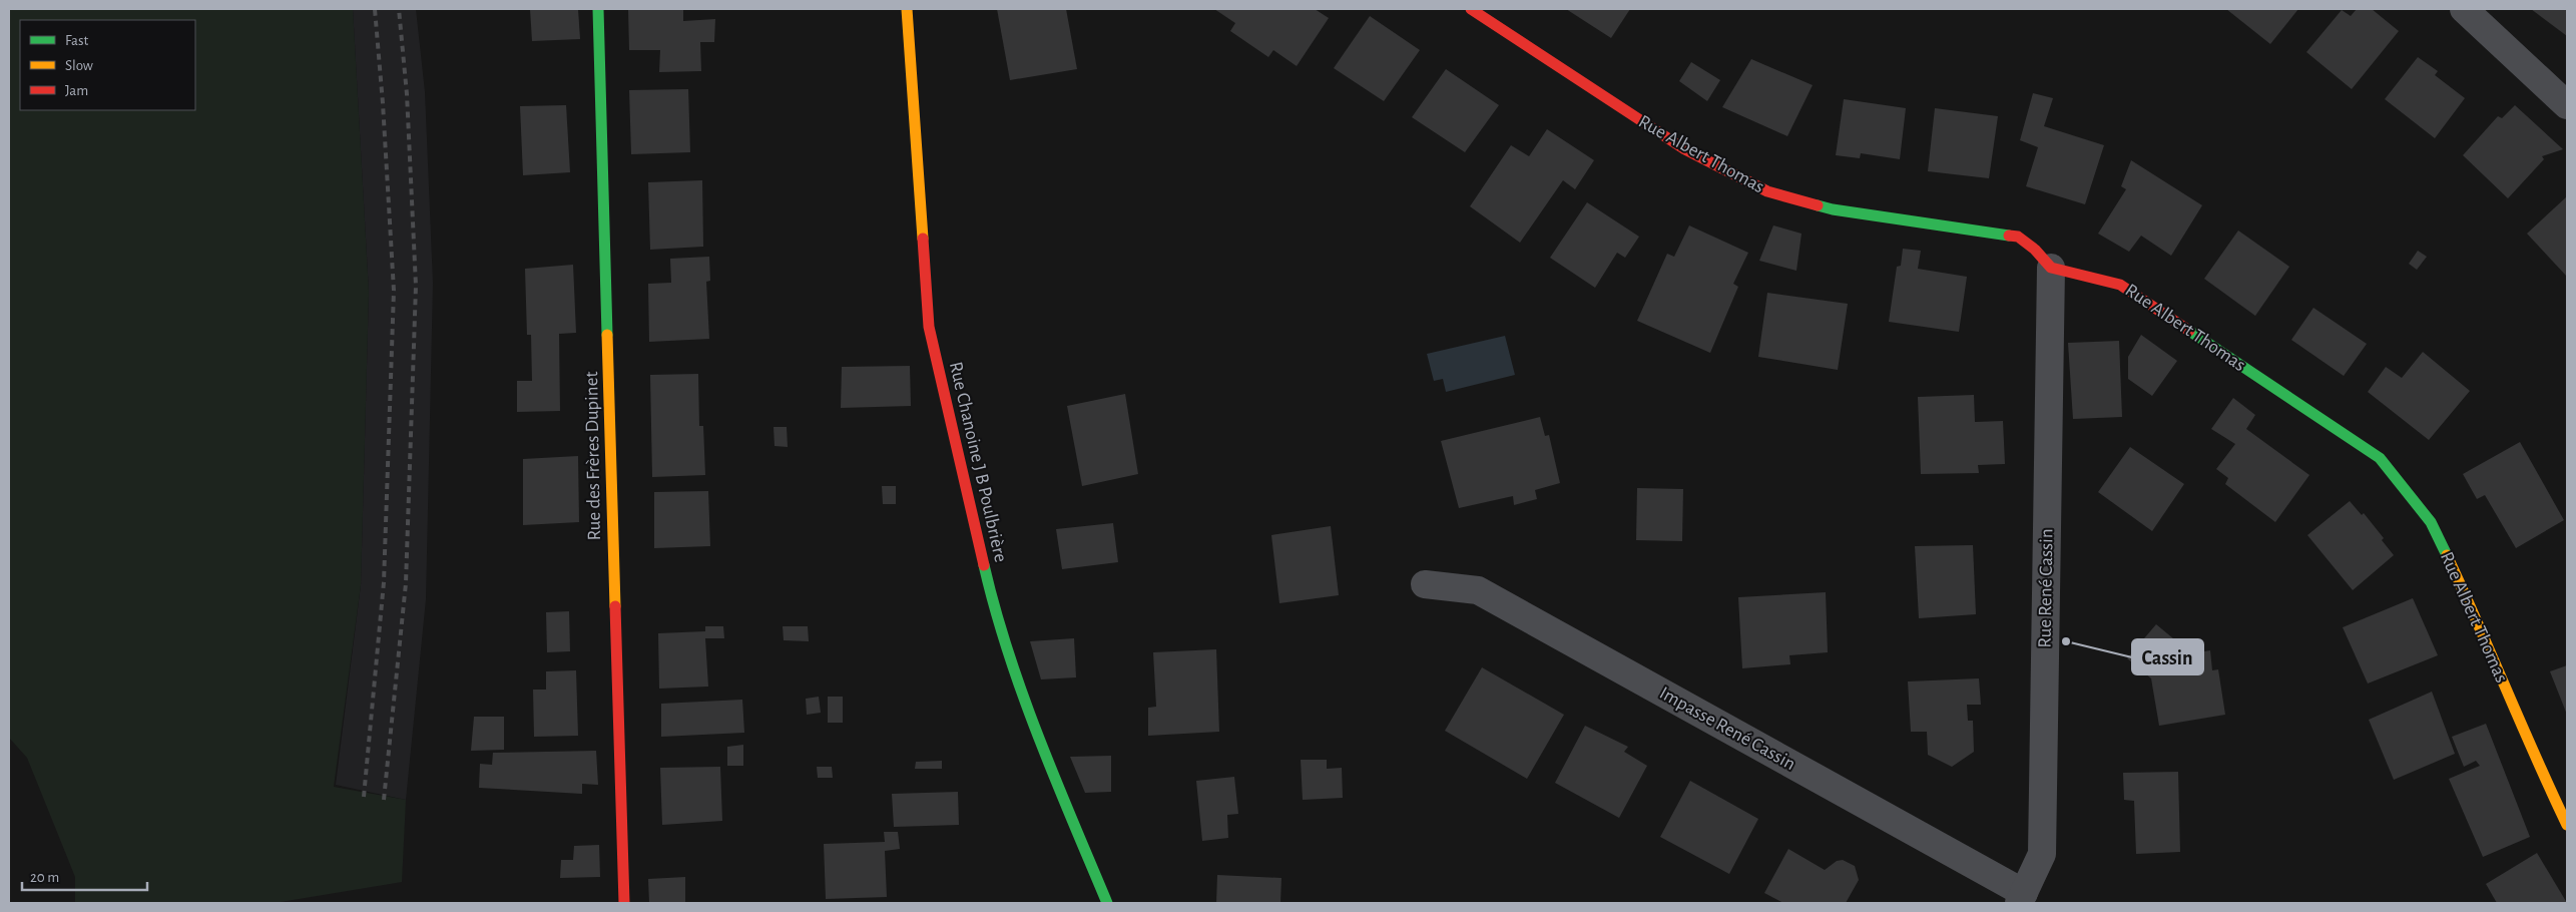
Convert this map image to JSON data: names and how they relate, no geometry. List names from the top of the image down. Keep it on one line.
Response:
{"streets":{"street":["Rue Albert Thomas","Rue des Frères Dupinet","Rue Chanoine J B Poulbrière","Rue René Cassin","Impasse René Cassin"]},"crossings":[["Rue Albert Thomas","Rue René Cassin"],["Rue René Cassin","Impasse René Cassin"]],"places":["Cassin"],"legend":["Fast","Slow","Jam"],"scale_bar":"20 m"}
